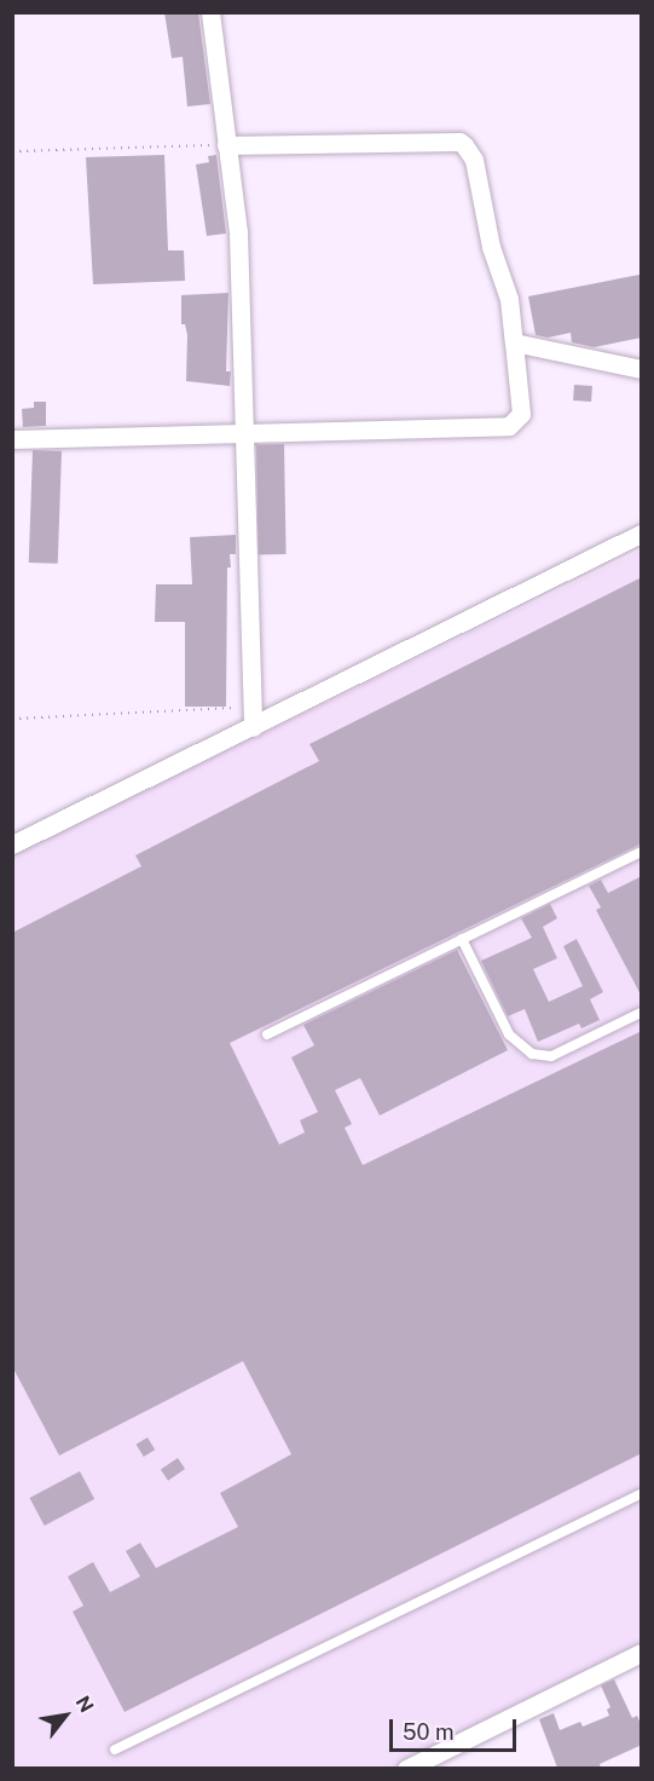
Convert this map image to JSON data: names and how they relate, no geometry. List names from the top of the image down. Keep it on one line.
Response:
{"scale_bar":"50 m","north":"top right"}
